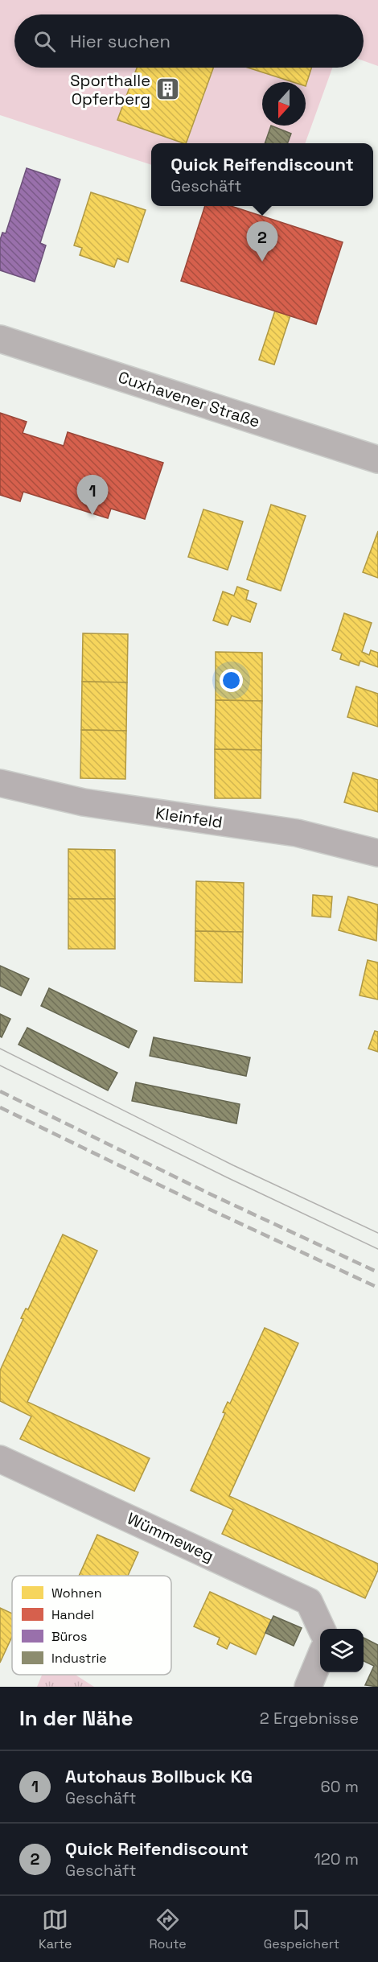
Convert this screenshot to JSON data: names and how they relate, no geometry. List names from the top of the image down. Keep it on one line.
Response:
{"streets":{"main road":["Cuxhavener Straße"],"street":["Kleinfeld","Wümmeweg"]},"places":{"building":["Sporthalle Opferberg"]},"legend":["Wohnen","Handel","Büros","Industrie"],"north":"bottom","page":{"search":"Hier suchen","popup":["Quick Reifendiscount","Geschäft"],"pins":["2","1"],"heading":["In der Nähe","2 Ergebnisse"],"list":[{"mark":"1","name":"Autohaus Bollbuck KG","note":"Geschäft","value":"60 m"},{"mark":"2","name":"Quick Reifendiscount","note":"Geschäft","value":"120 m"}],"nav":["Karte","Route","Gespeichert"]}}
